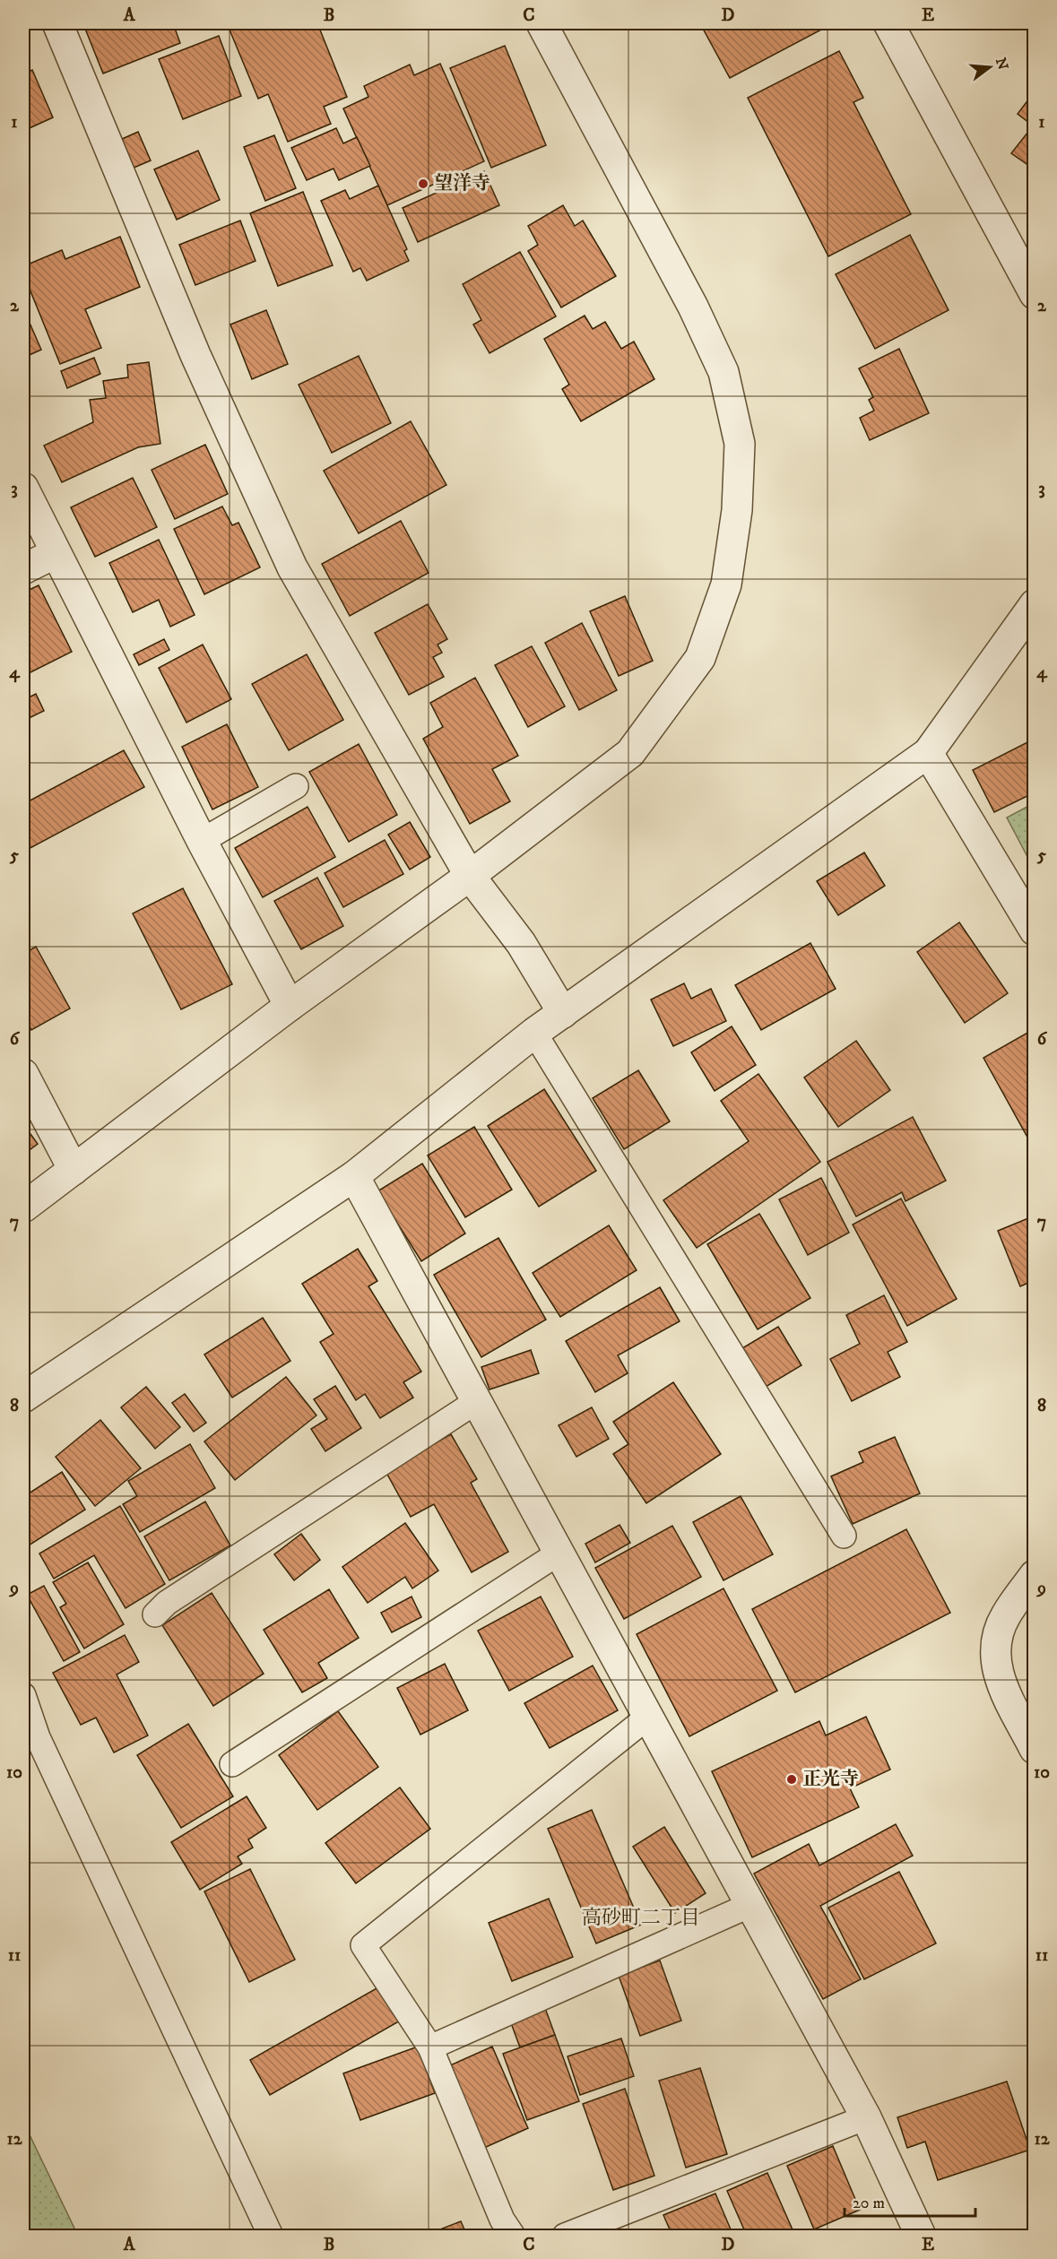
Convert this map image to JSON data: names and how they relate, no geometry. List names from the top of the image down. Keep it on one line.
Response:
{"districts":["高砂町二丁目"],"places":["望洋寺","正光寺"],"scale_bar":"20 m","north":"right","grid":{"columns":["A","B","C","D","E"],"rows":["1","2","3","4","5","6","7","8","9","10","11","12"]}}
